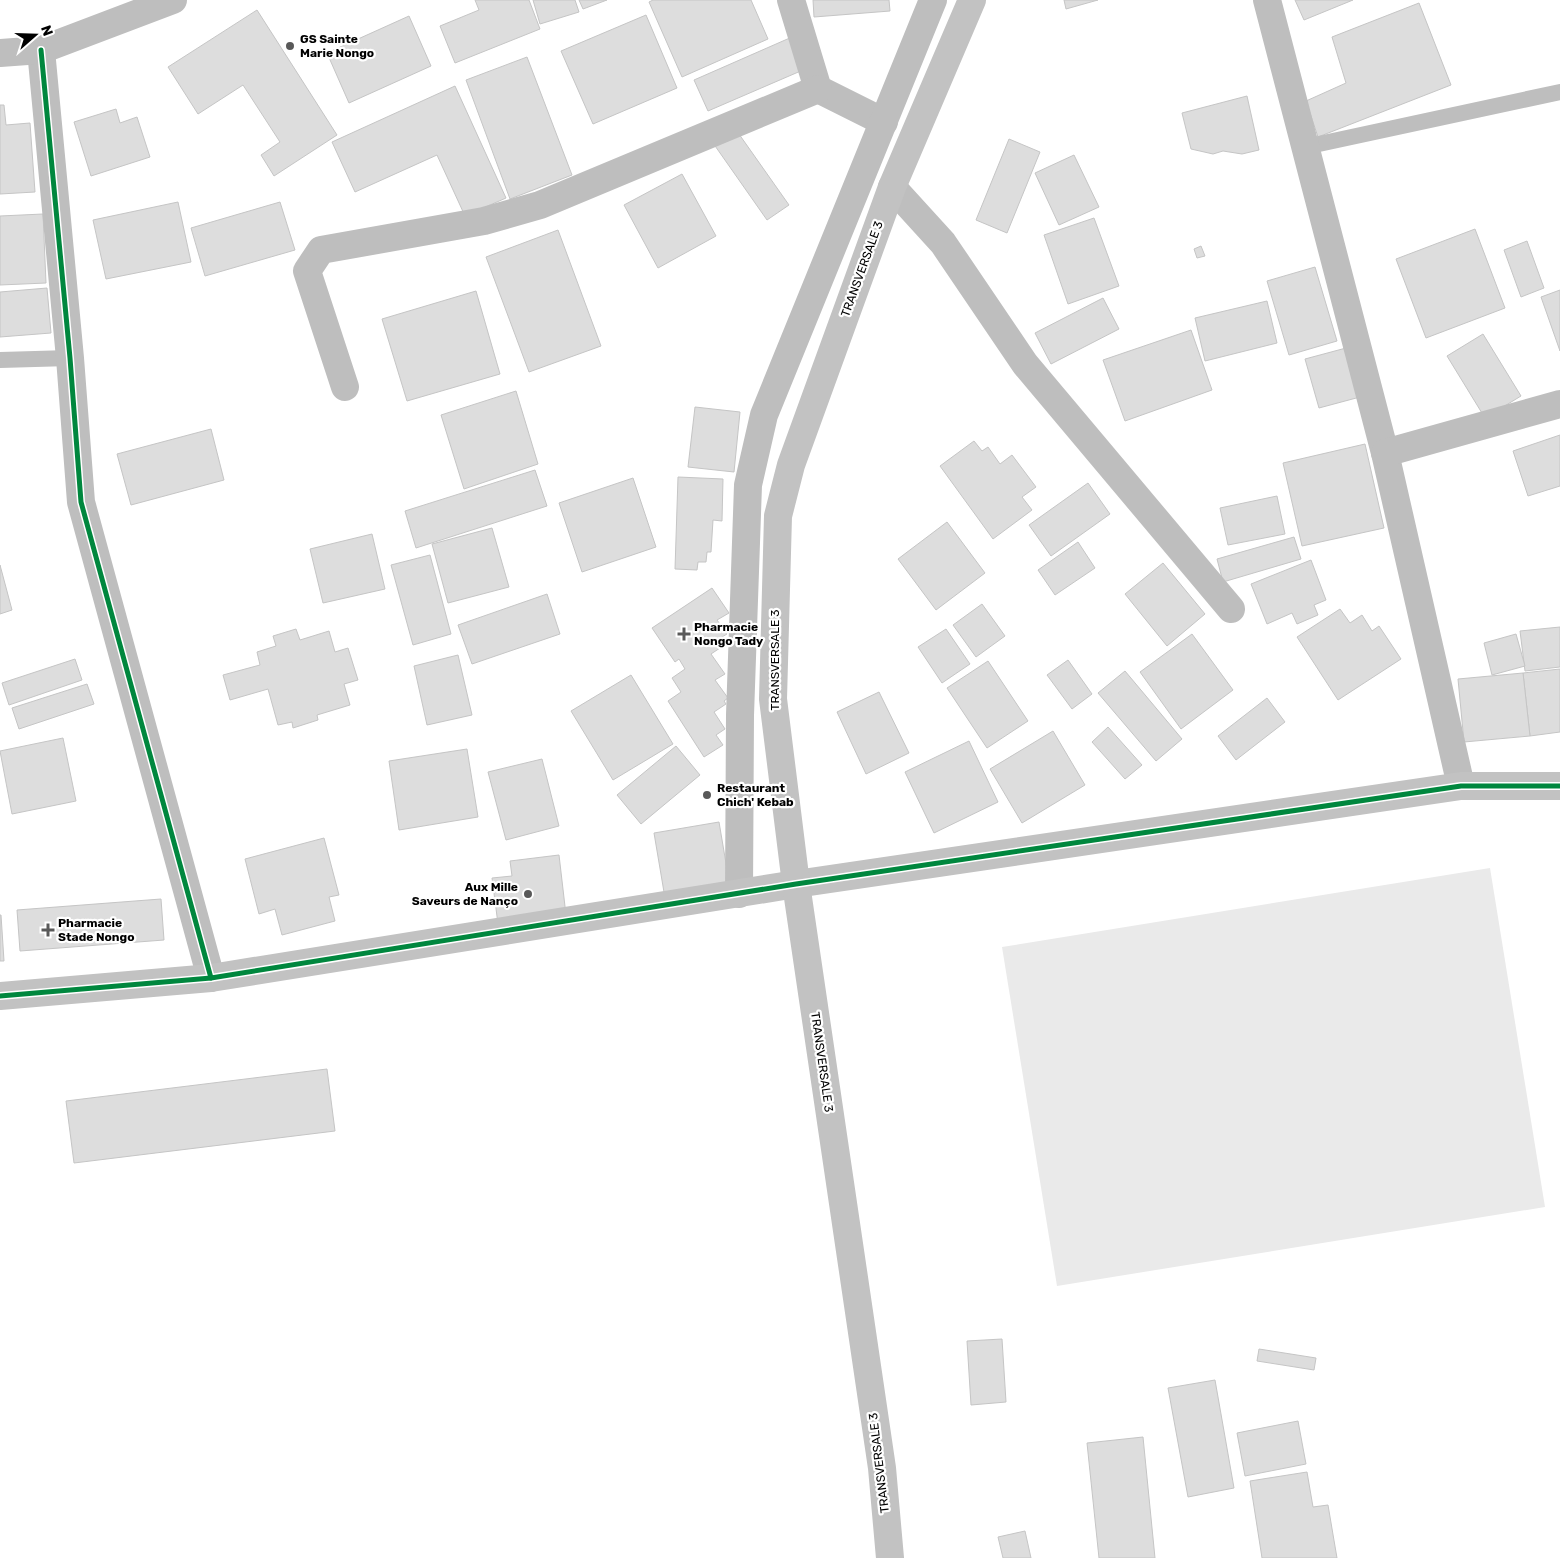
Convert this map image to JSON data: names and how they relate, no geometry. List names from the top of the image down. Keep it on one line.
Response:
{"streets":{"main road":["TRANSVERSALE 3"]},"places":{"other":["GS Sainte Marie Nongo","Restaurant Chich' Kebab","Aux Mille Saveurs de Nanço"],"health":["Pharmacie Nongo Tady","Pharmacie Stade Nongo"]},"north":"right"}
